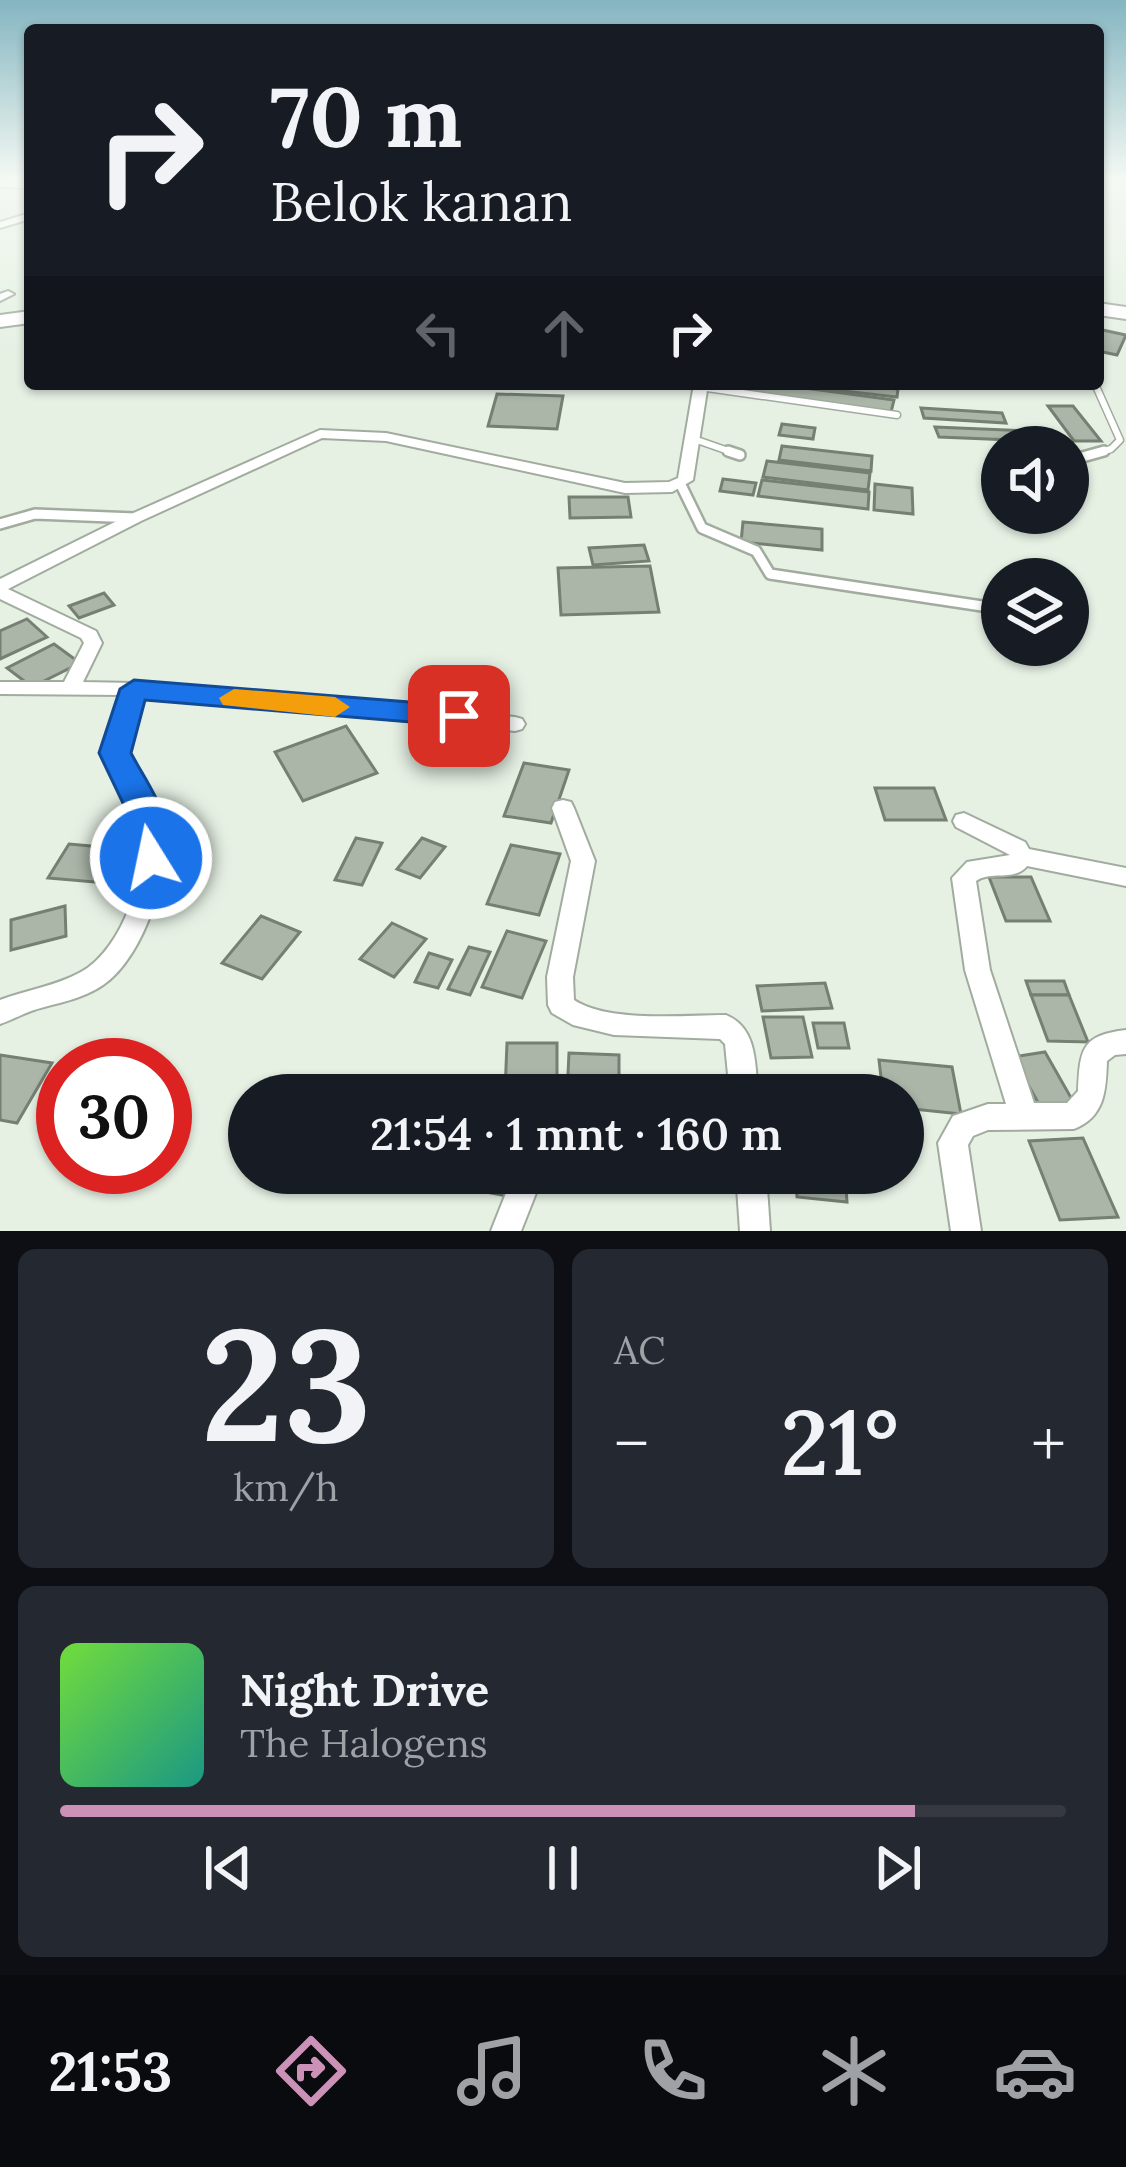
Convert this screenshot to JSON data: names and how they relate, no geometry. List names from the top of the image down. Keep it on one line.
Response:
{"page":{"turn":["70 m","Belok kanan"],"limit":"30","trip":"21:54 · 1 mnt · 160 m","tile":[["23","km/h"],"AC"],"heat":["−","21°","+"],"song":["Night Drive","The Halogens"],"tabs":"21:53"}}
